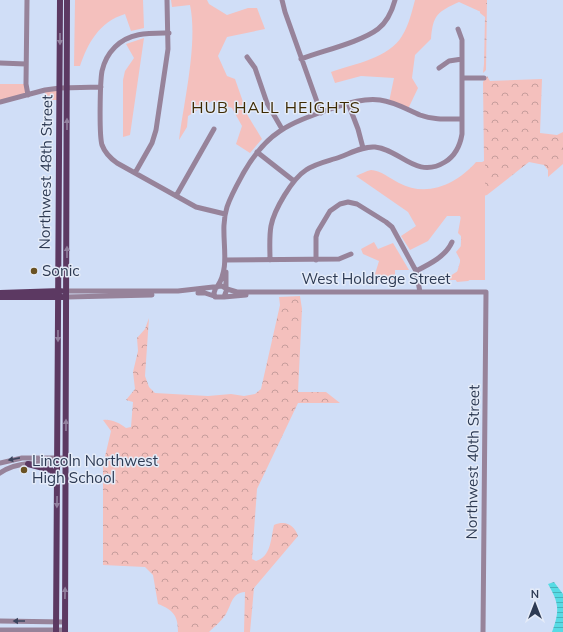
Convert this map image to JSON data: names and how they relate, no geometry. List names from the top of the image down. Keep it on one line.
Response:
{"streets":{"main road":["Northwest 48th Street"],"street":["West Holdrege Street","Northwest 40th Street"]},"crossings":[["West Holdrege Street","Northwest 40th Street"]],"districts":["HUB HALL HEIGHTS"],"places":["Sonic","Lincoln Northwest High School"],"north":"top"}
